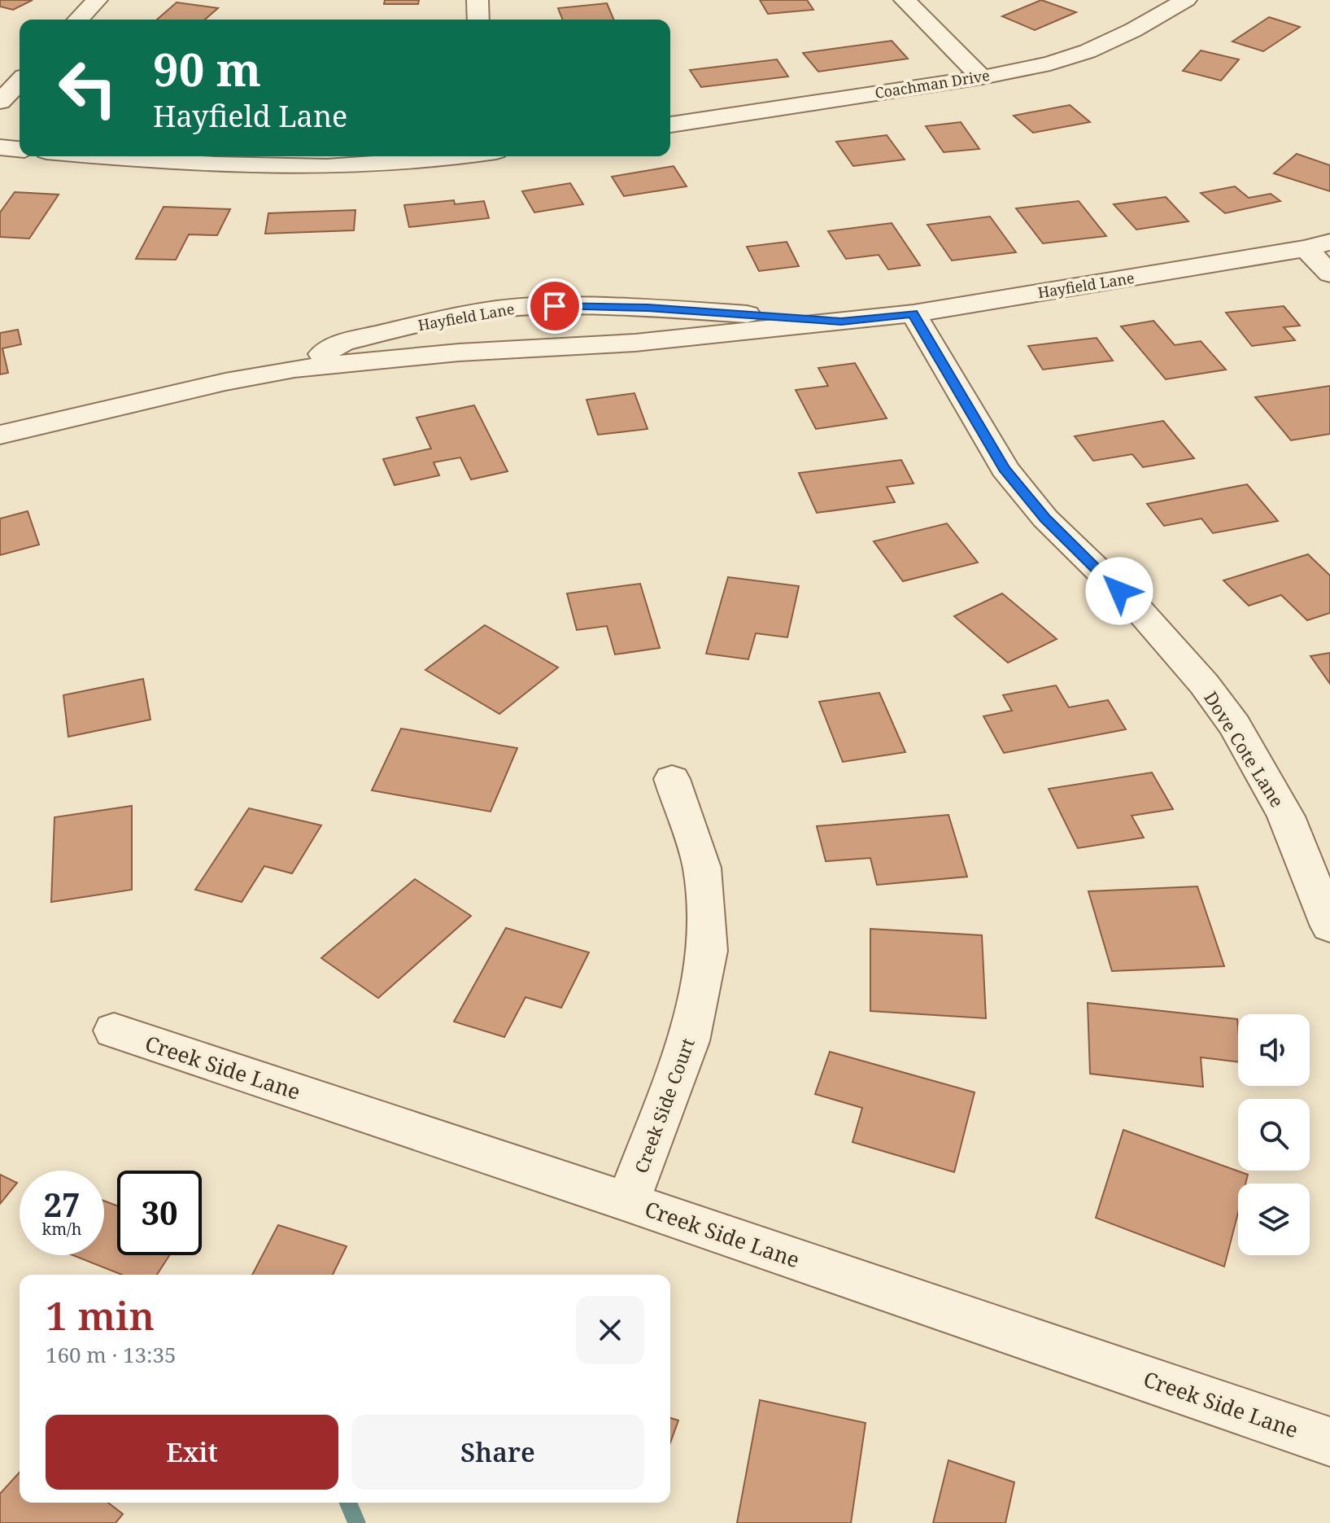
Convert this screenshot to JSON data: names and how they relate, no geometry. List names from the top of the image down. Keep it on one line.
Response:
{"streets":{"street":["Coachman Drive","Hayfield Lane","Dove Cote Lane","Creek Side Lane","Creek Side Court"]},"crossings":[["Hayfield Lane","Dove Cote Lane"],["Creek Side Lane","Creek Side Court"]],"page":{"turn":["90 m","Hayfield Lane"],"speed":"27 km/h","limit":"30","heading":["1 min","160 m · 13:35"],"buttons":["Exit","Share"]}}
